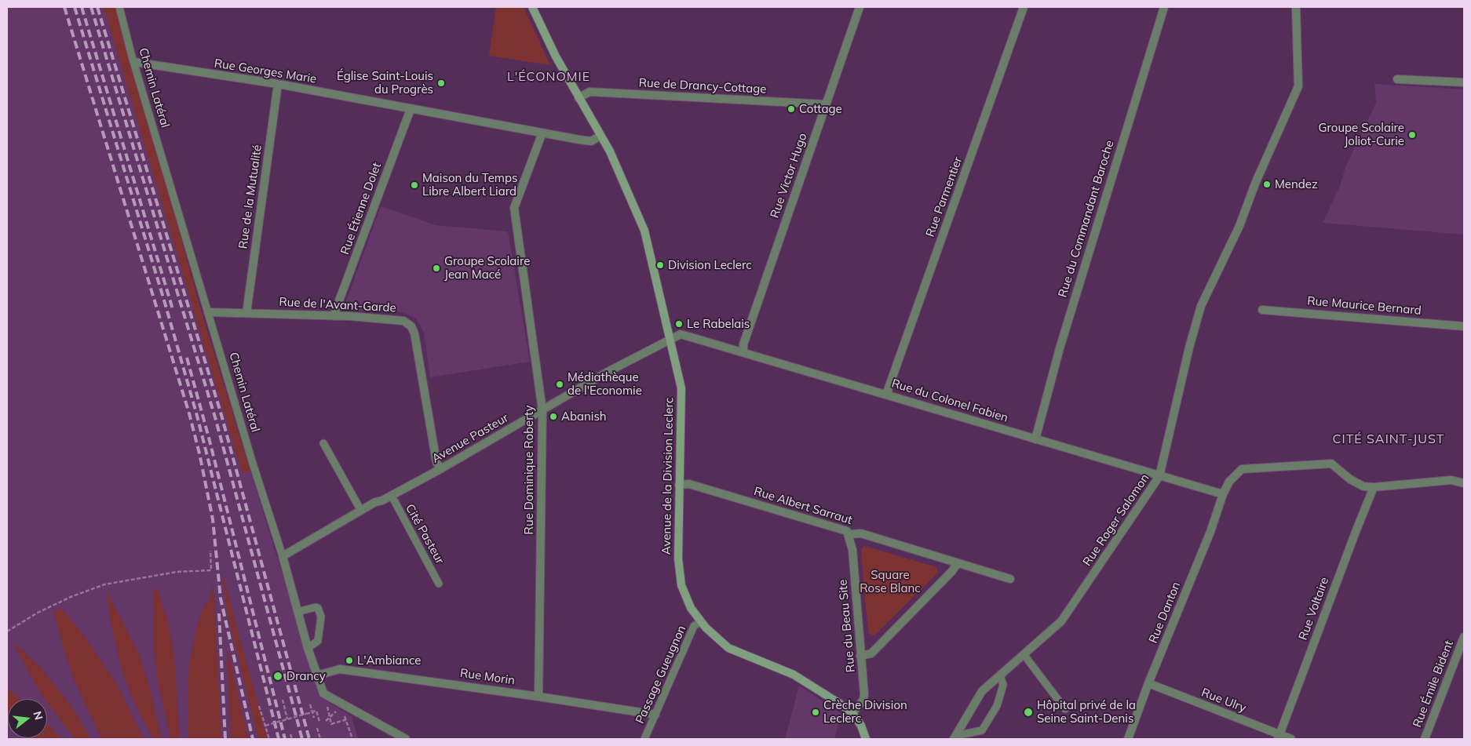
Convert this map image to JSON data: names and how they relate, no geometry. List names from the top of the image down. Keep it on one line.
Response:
{"streets":{"street":["Rue Georges Marie","Rue de Drancy-Cottage","Chemin Latéral","Rue Victor Hugo","Rue de la Mutualité","Rue Parmentier","Rue Étienne Dolet","Rue du Commandant Baroche","Rue de l'Avant-Garde","Rue Maurice Bernard","Rue du Colonel Fabien","Avenue Pasteur","Rue Dominique Roberty","Avenue de la Division Leclerc","Rue Albert Sarraut","Rue Roger Salomon","Rue Voltaire","Rue Danton","Rue du Beau Site","Rue Morin","Rue Émile Bident","Rue Ulry"],"lane":["Cité Pasteur","Passage Gueugnon"]},"crossings":[["Rue Georges Marie","Chemin Latéral"],["Rue Georges Marie","Rue de la Mutualité"],["Rue Georges Marie","Rue Étienne Dolet"],["Rue Georges Marie","Rue Dominique Roberty"],["Rue Georges Marie","Avenue de la Division Leclerc"],["Rue de Drancy-Cottage","Rue Victor Hugo"],["Rue de Drancy-Cottage","Avenue de la Division Leclerc"],["Chemin Latéral","Rue de l'Avant-Garde"],["Chemin Latéral","Avenue Pasteur"],["Chemin Latéral","Rue Morin"],["Rue Victor Hugo","Rue du Colonel Fabien"],["Rue de la Mutualité","Rue de l'Avant-Garde"],["Rue Parmentier","Rue du Colonel Fabien"],["Rue Étienne Dolet","Rue de l'Avant-Garde"],["Rue du Commandant Baroche","Rue du Colonel Fabien"],["Rue de l'Avant-Garde","Avenue Pasteur"],["Rue du Colonel Fabien","Avenue Pasteur"],["Rue du Colonel Fabien","Avenue de la Division Leclerc"],["Rue du Colonel Fabien","Rue Roger Salomon"],["Rue du Colonel Fabien","Rue Danton"],["Avenue Pasteur","Rue Dominique Roberty"],["Avenue Pasteur","Avenue de la Division Leclerc"],["Avenue Pasteur","Cité Pasteur"],["Rue Dominique Roberty","Rue Morin"],["Avenue de la Division Leclerc","Rue Albert Sarraut"],["Avenue de la Division Leclerc","Rue du Beau Site"],["Avenue de la Division Leclerc","Passage Gueugnon"],["Rue Albert Sarraut","Rue du Beau Site"],["Rue Voltaire","Rue Danton"],["Rue Voltaire","Rue Ulry"],["Rue Danton","Rue Ulry"],["Passage Gueugnon","Rue Morin"]],"districts":["L'ÉCONOMIE","CITÉ SAINT-JUST"],"parks":["Square Rose Blanc"],"places":["Église Saint-Louis du Progrès","Cottage","Groupe Scolaire Joliot-Curie","Mendez","Maison du Temps Libre Albert Liard","Division Leclerc","Groupe Scolaire Jean Macé","Le Rabelais","Médiathèque de l'Economie","Abanish","L'Ambiance","Drancy","Crèche Division Leclerc","Hôpital privé de la Seine Saint-Denis"],"north":"right"}
